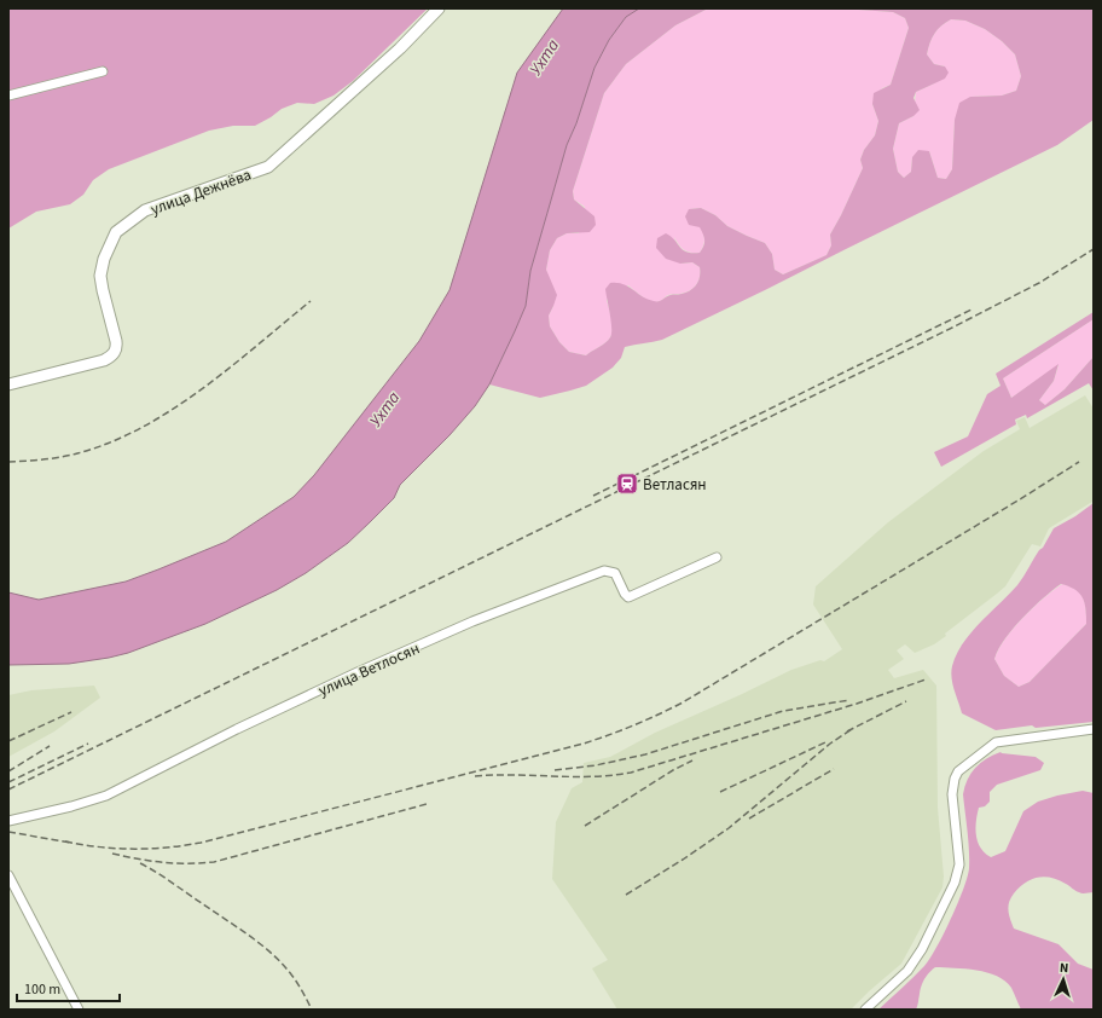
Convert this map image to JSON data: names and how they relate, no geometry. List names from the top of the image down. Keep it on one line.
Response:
{"streets":{"street":["улица Дежнёва","улица Ветлосян"]},"water":["Ухта"],"places":{"station":["Ветласян"]},"scale_bar":"100 m","north":"top"}
